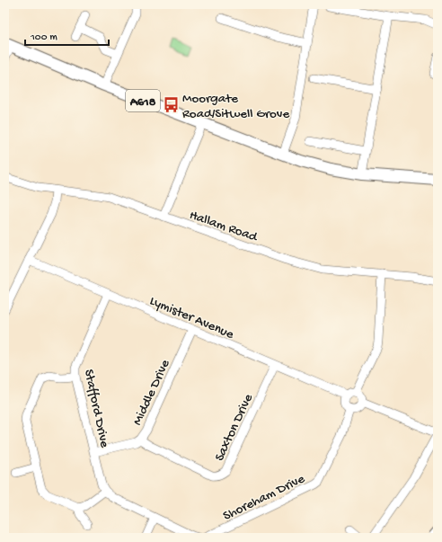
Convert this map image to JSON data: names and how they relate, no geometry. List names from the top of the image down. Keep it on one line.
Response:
{"streets":{"main road":["A618"],"street":["Hallam Road","Lymister Avenue","Middle Drive","Stafford Drive","Saxton Drive","Shoreham Drive"]},"crossings":[["Lymister Avenue","Middle Drive"],["Lymister Avenue","Stafford Drive"],["Lymister Avenue","Saxton Drive"],["Lymister Avenue","Shoreham Drive"],["Middle Drive","Stafford Drive"],["Middle Drive","Saxton Drive"]],"places":{"bus stop":["Moorgate Road/Sitwell Grove"]},"scale_bar":"100 m"}
